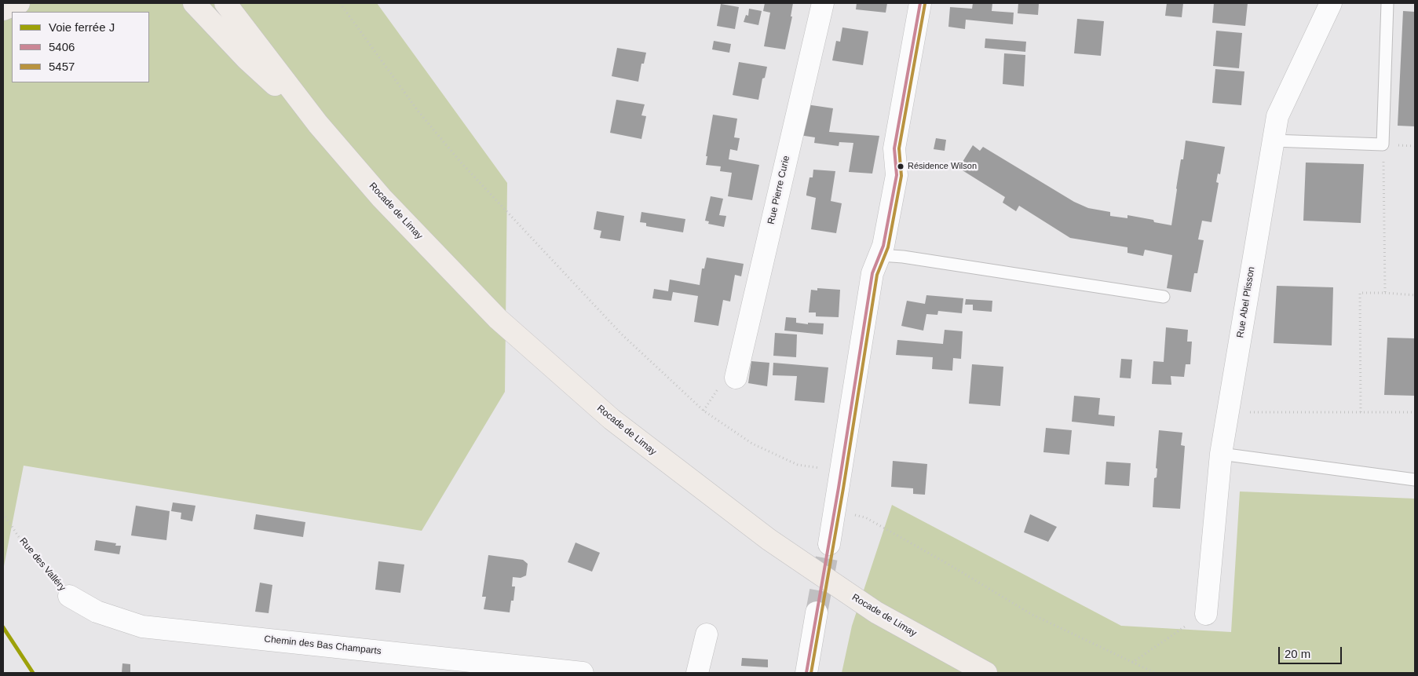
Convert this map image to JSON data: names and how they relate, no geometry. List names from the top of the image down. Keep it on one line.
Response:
{"streets":{"main road":["Rocade de Limay"],"street":["Rue Pierre Curie","Rue Abel Plisson","Chemin des Bas Champarts"],"path":["Rue des Valléry"]},"crossings":[["Rue des Valléry","Chemin des Bas Champarts"]],"places":["Résidence Wilson"],"lines":["transit line 5406","transit line 5457","rail line J"],"legend":["Voie ferrée J","5406","5457"],"scale_bar":"20 m"}
